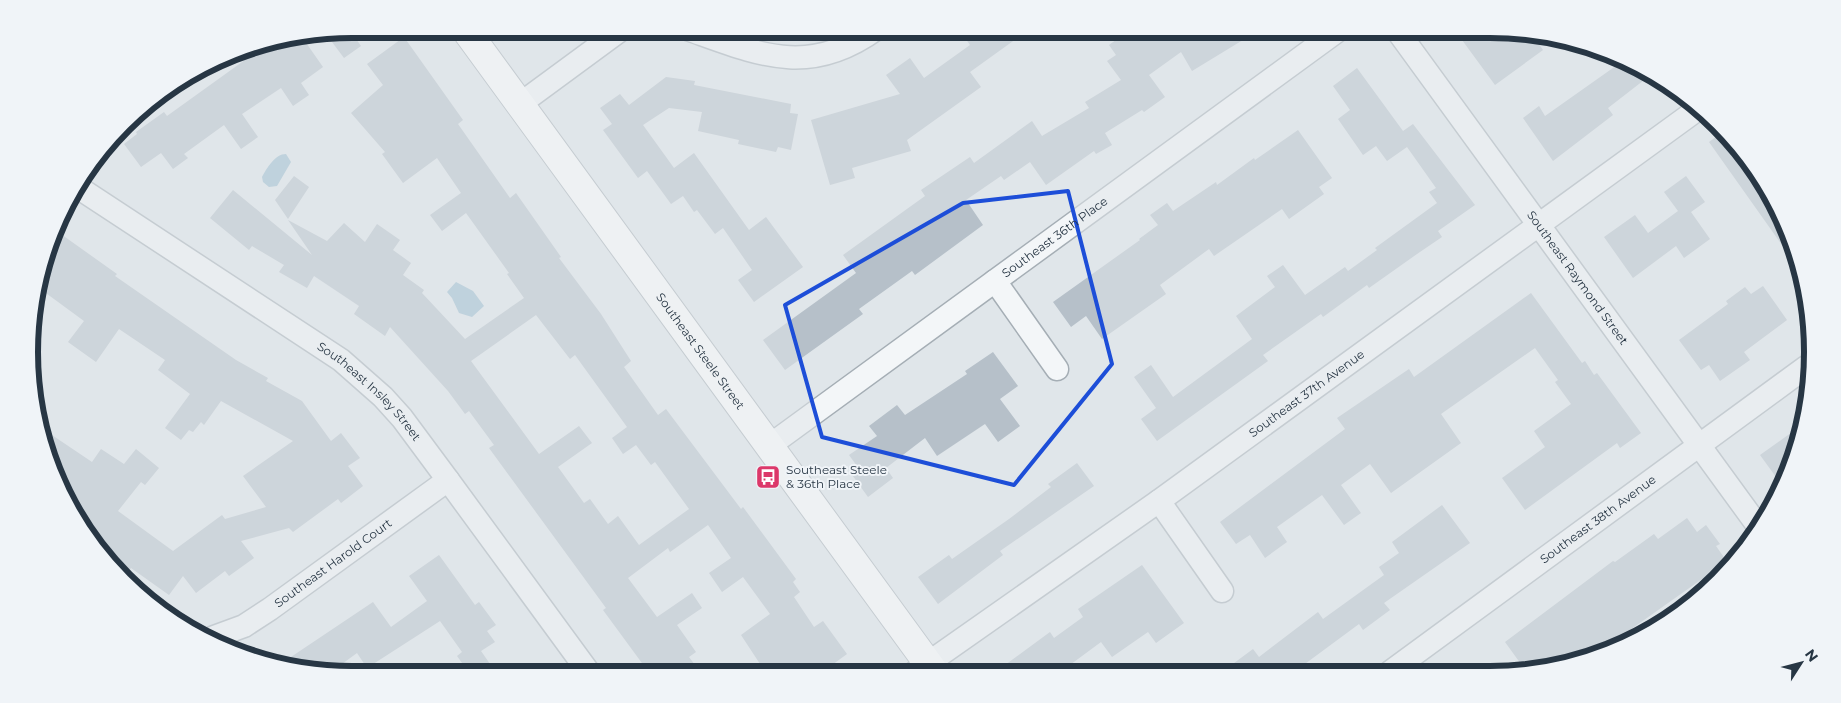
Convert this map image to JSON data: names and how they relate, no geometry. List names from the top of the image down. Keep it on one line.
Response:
{"streets":{"street":["Southeast 36th Place","Southeast Raymond Street","Southeast Steele Street","Southeast Insley Street","Southeast 37th Avenue","Southeast 38th Avenue","Southeast Harold Court"]},"crossings":[["Southeast 36th Place","Southeast Steele Street"],["Southeast Raymond Street","Southeast 37th Avenue"],["Southeast Raymond Street","Southeast 38th Avenue"],["Southeast Insley Street","Southeast Harold Court"]],"places":{"bus stop":["Southeast Steele & 36th Place"]},"north":"top right"}
